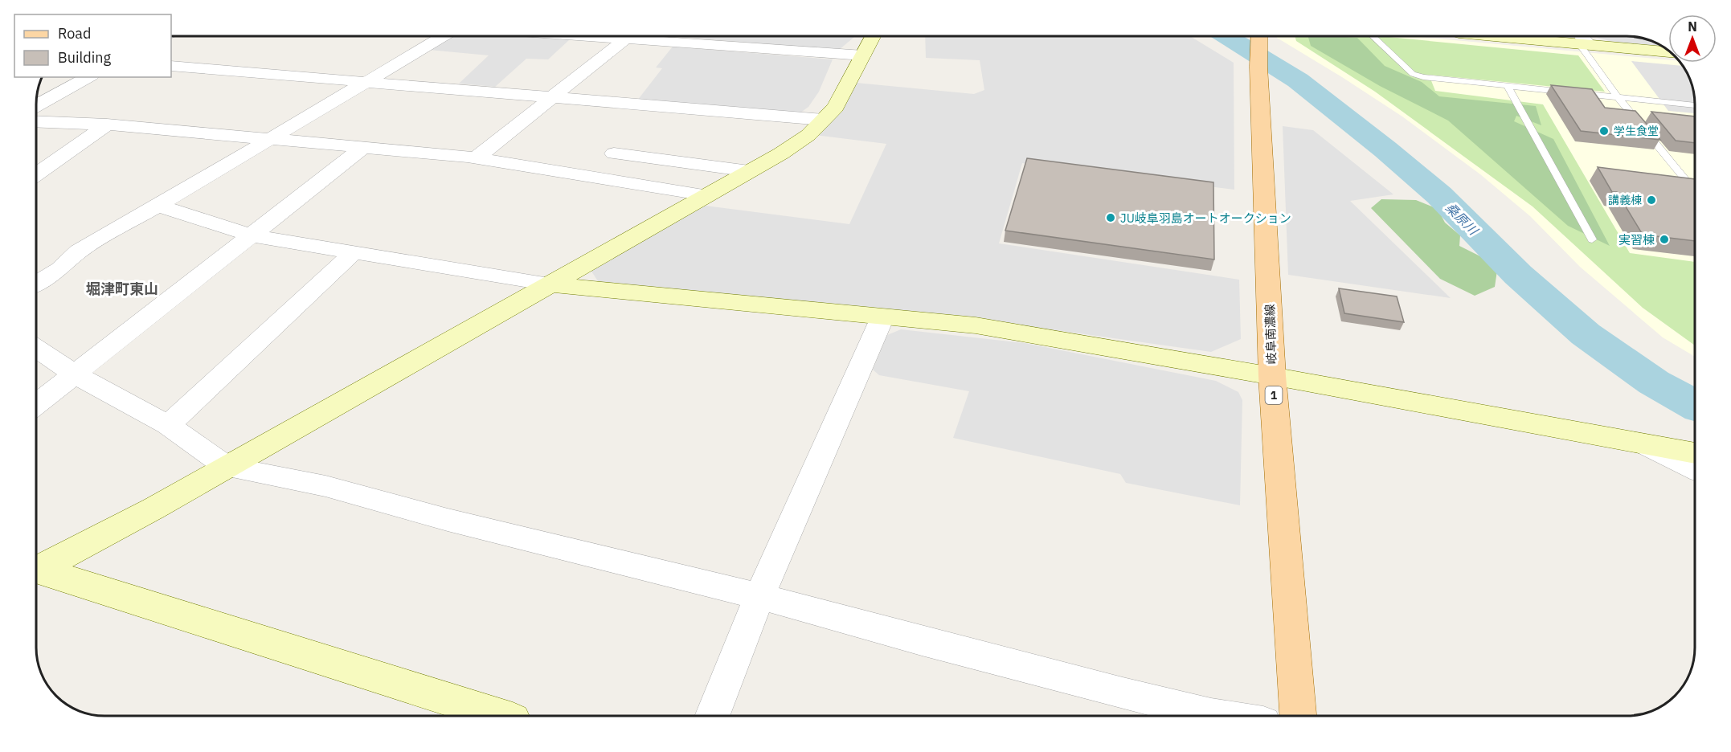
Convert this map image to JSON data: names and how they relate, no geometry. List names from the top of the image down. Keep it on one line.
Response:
{"streets":{"main road":["岐阜南濃線","1"]},"districts":["堀津町東山"],"water":["桑原川"],"places":["学生食堂","講義棟","JU岐阜羽島オートオークション","実習棟"],"legend":["Road","Building"],"north":"top"}
